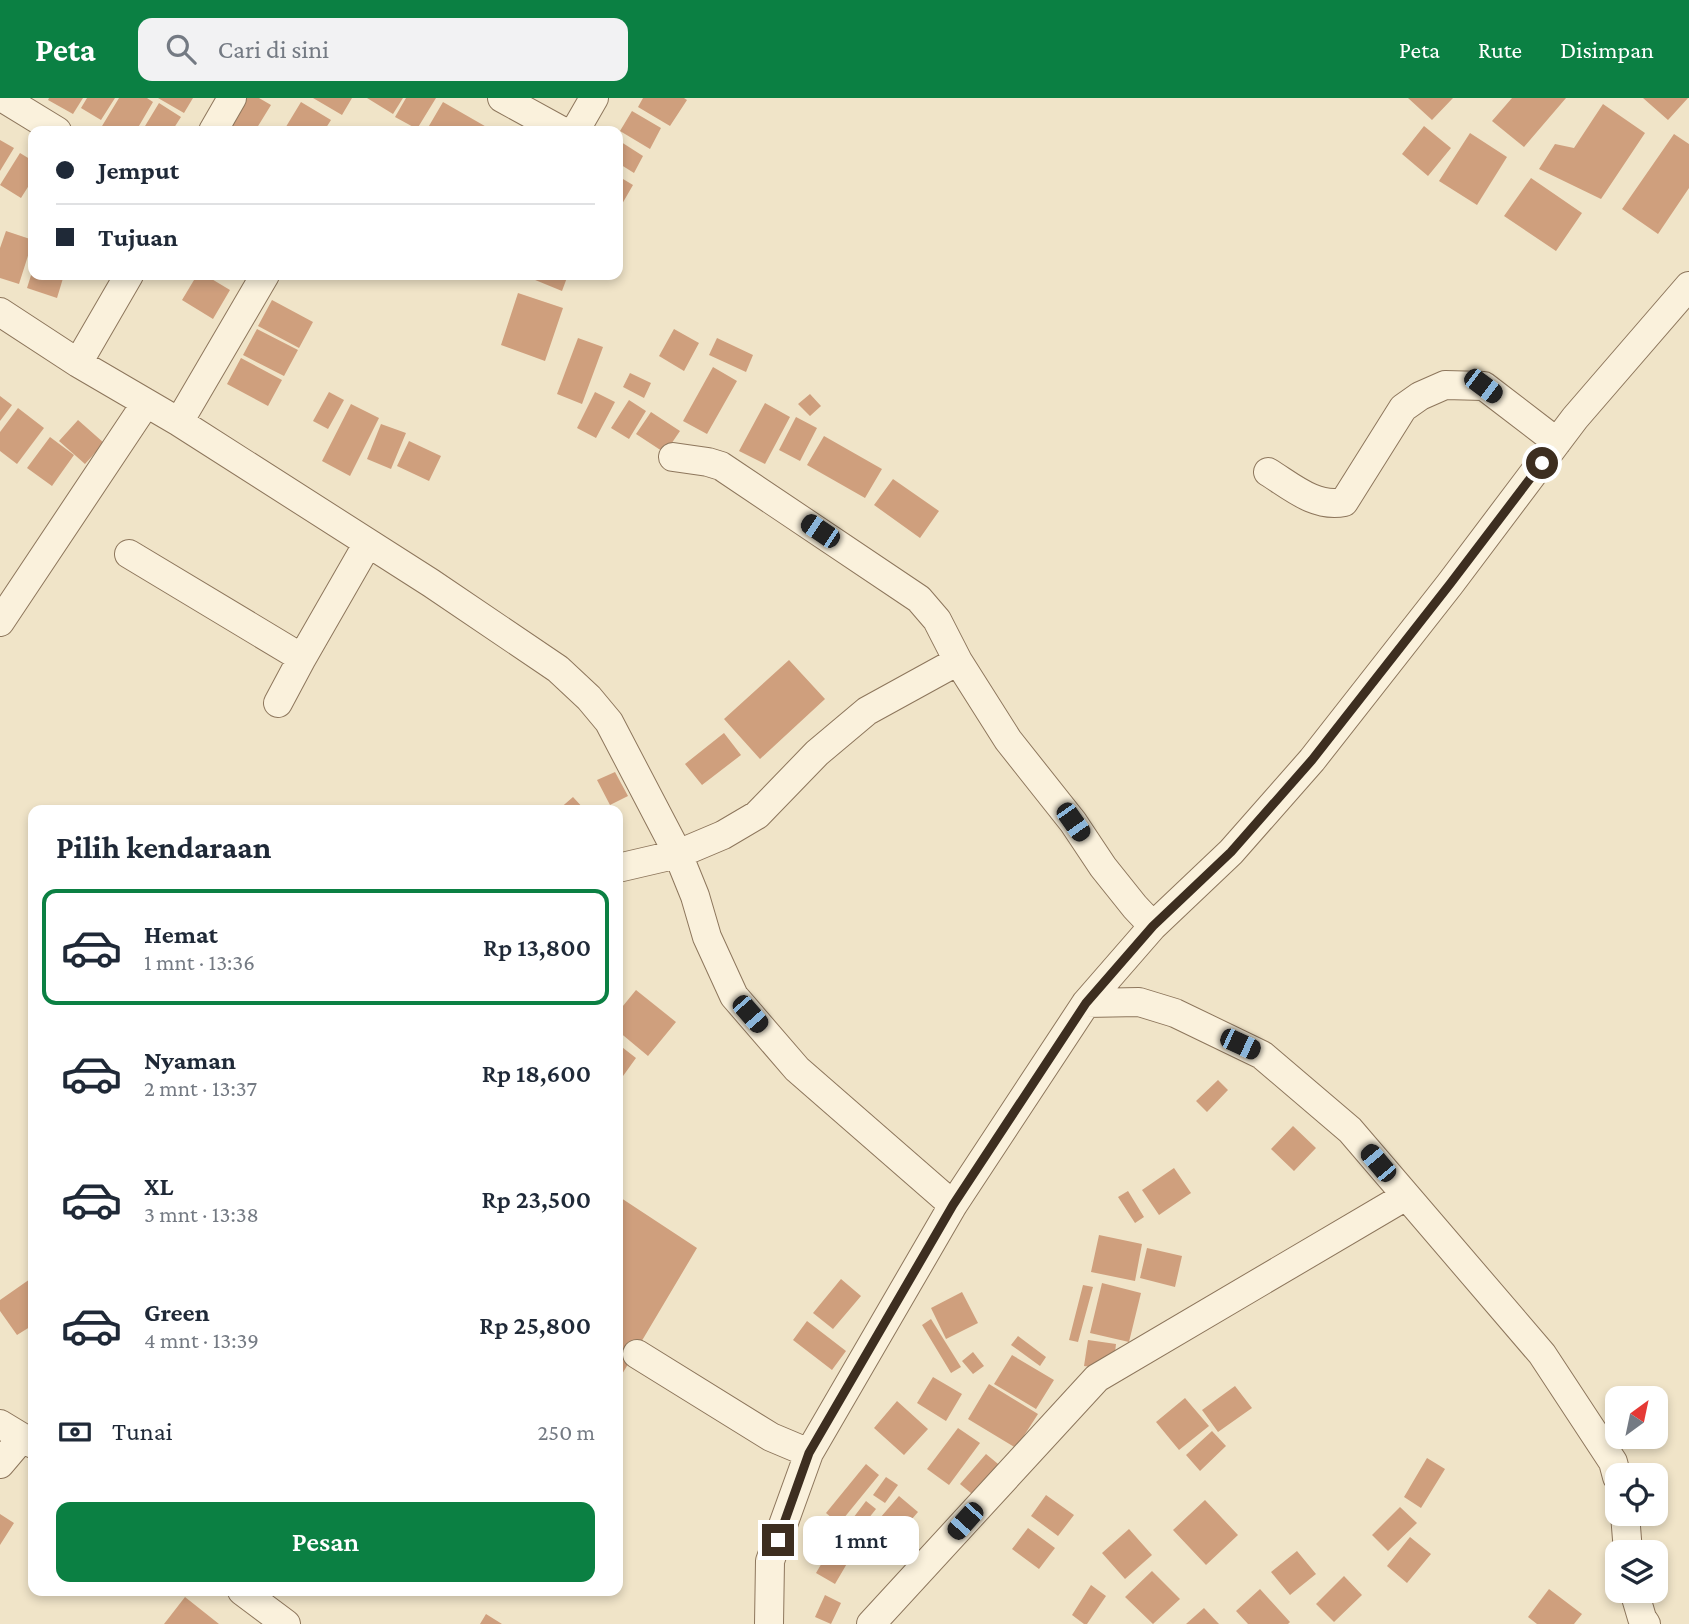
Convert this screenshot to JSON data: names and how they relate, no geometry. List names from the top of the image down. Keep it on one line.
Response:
{"north":"top right","page":{"header":"Peta","search":"Cari di sini","nav":["Peta","Rute","Disimpan"],"banner":["Jemput","Tujuan"],"heading":"Pilih kendaraan","list":[{"name":"Hemat","note":"1 mnt · 13:36","value":"Rp 13,800"},{"name":"Nyaman","note":"2 mnt · 13:37","value":"Rp 18,600"},{"name":"XL","note":"3 mnt · 13:38","value":"Rp 23,500"},{"name":"Green","note":"4 mnt · 13:39","value":"Rp 25,800"}],"pay":["Tunai","250 m"],"buttons":"Pesan","bubble":"1 mnt"}}
